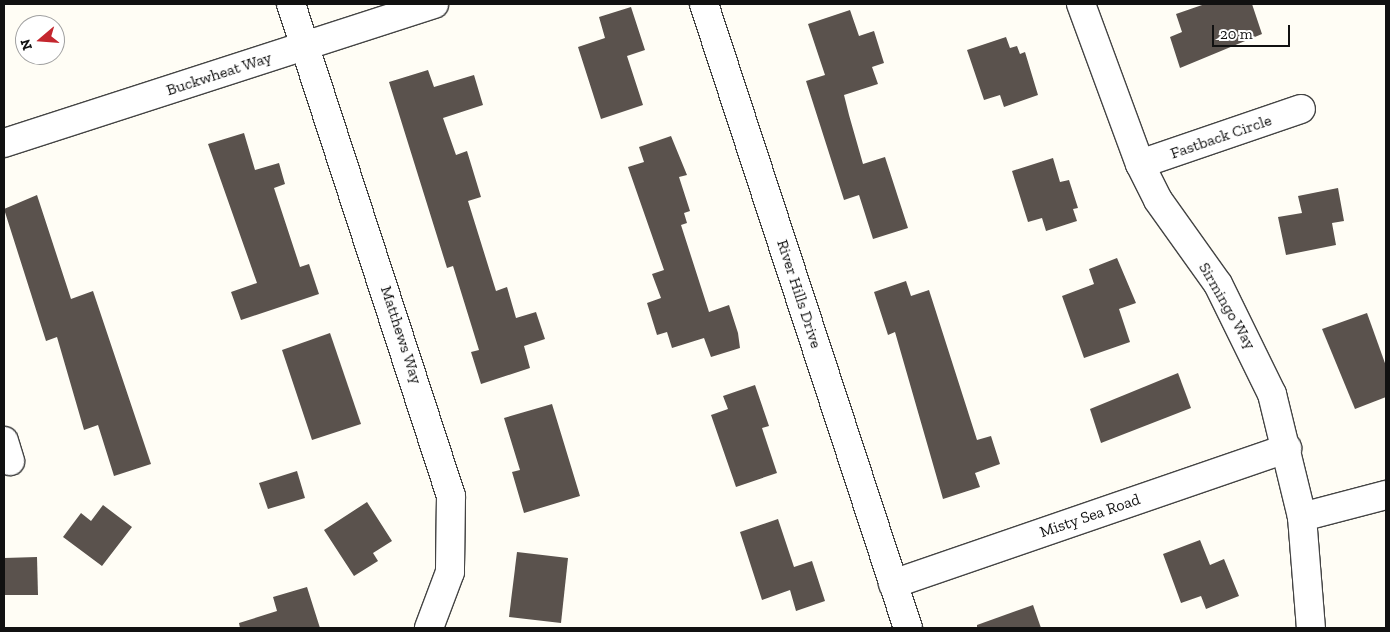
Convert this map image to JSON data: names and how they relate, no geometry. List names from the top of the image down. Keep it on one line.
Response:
{"streets":{"street":["Buckwheat Way","Fastback Circle","River Hills Drive","Sirmingo Way","Matthews Way","Misty Sea Road"]},"crossings":[["Buckwheat Way","Matthews Way"],["Fastback Circle","Sirmingo Way"],["River Hills Drive","Misty Sea Road"],["Sirmingo Way","Misty Sea Road"]],"scale_bar":"20 m","north":"left"}
